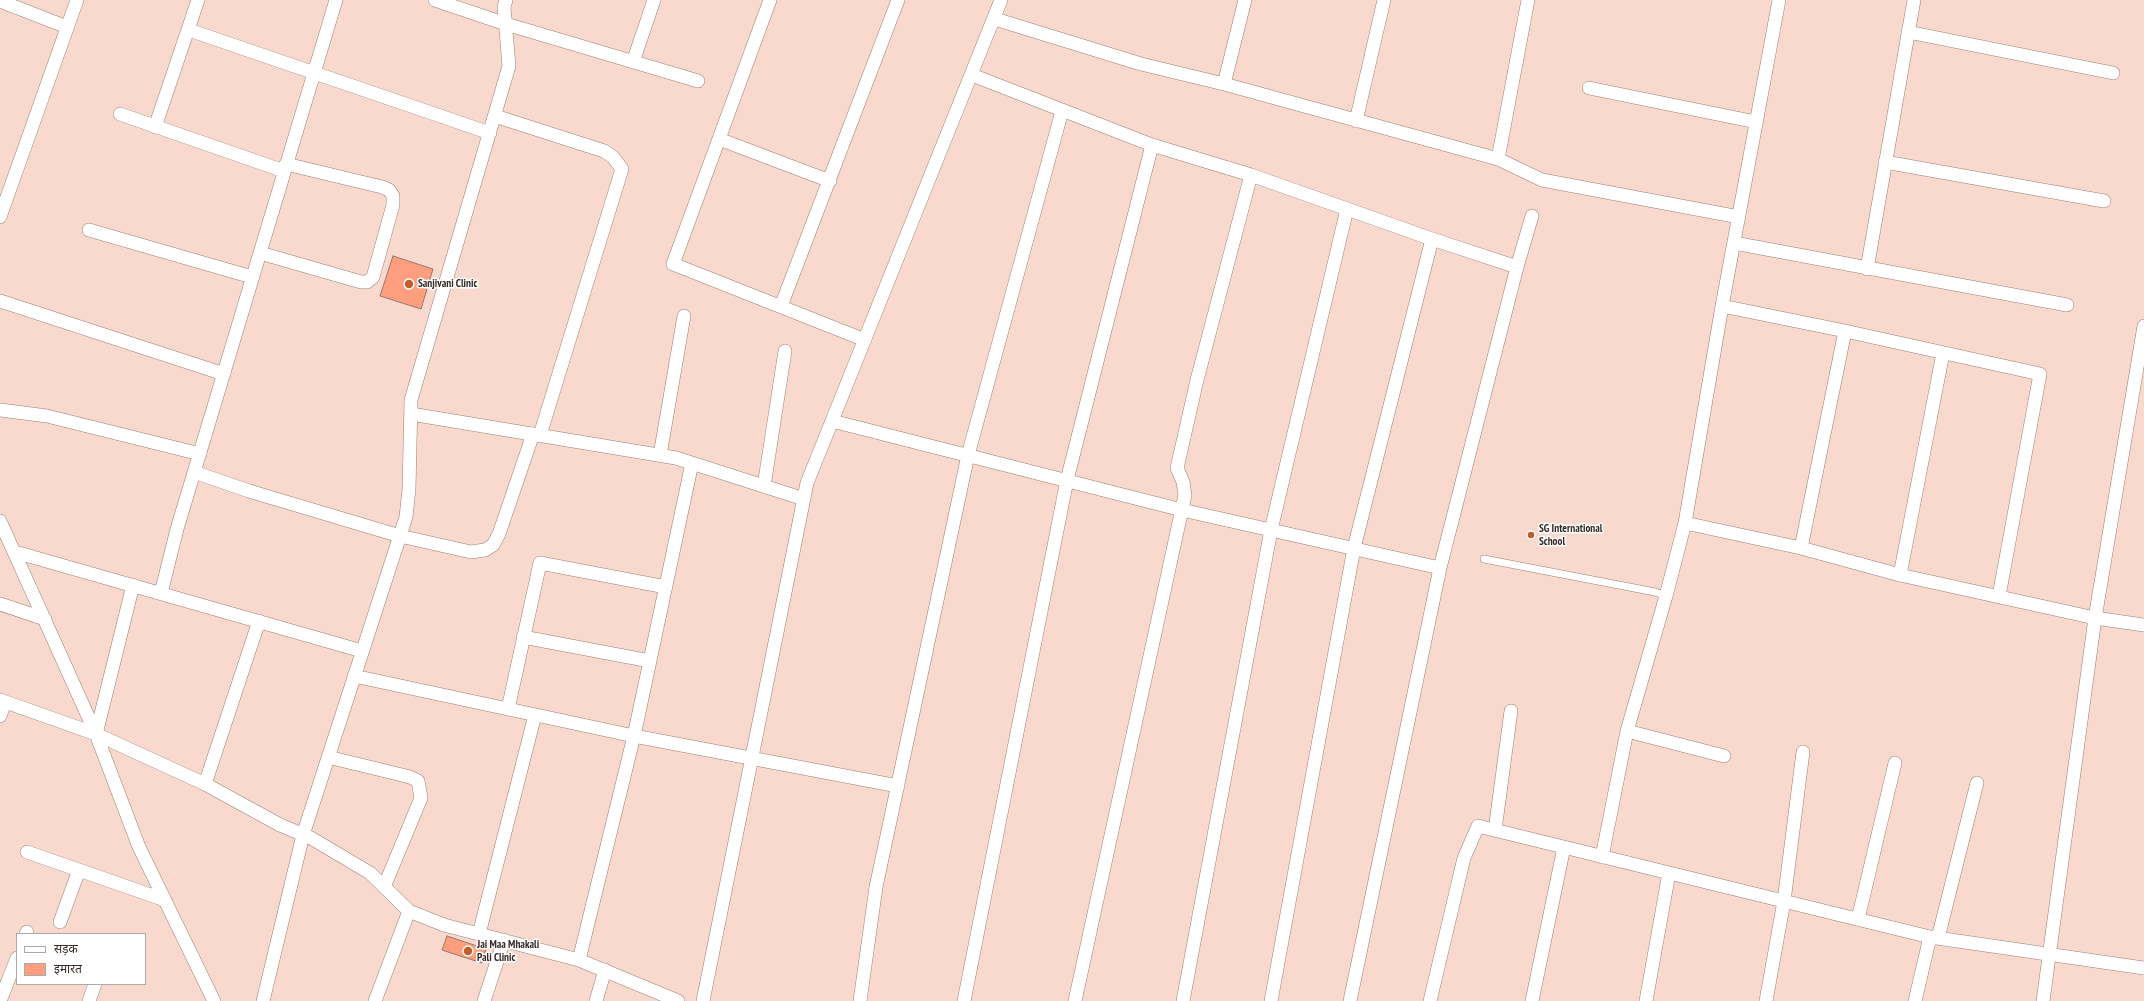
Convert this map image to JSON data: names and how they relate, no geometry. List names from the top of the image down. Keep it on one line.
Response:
{"places":["Sanjivani Clinic","SG International School","Jai Maa Mhakali Pali Clinic"],"legend":["सड़क","इमारत"]}
